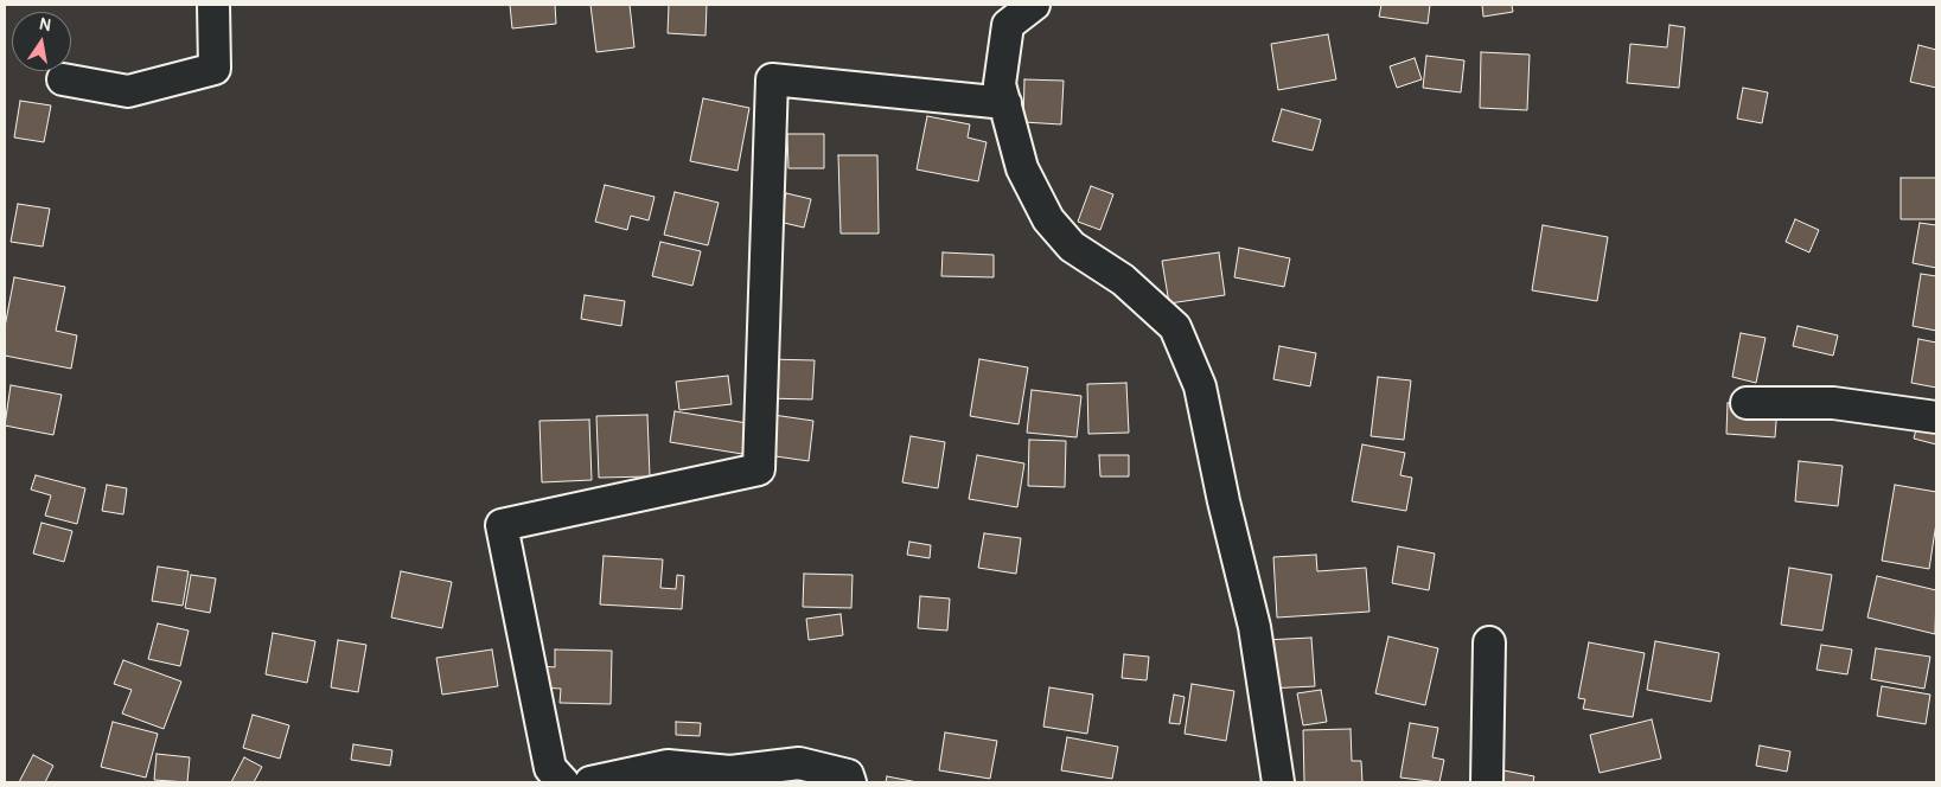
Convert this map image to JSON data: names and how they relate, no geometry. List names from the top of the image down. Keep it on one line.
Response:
{"north":"top"}
